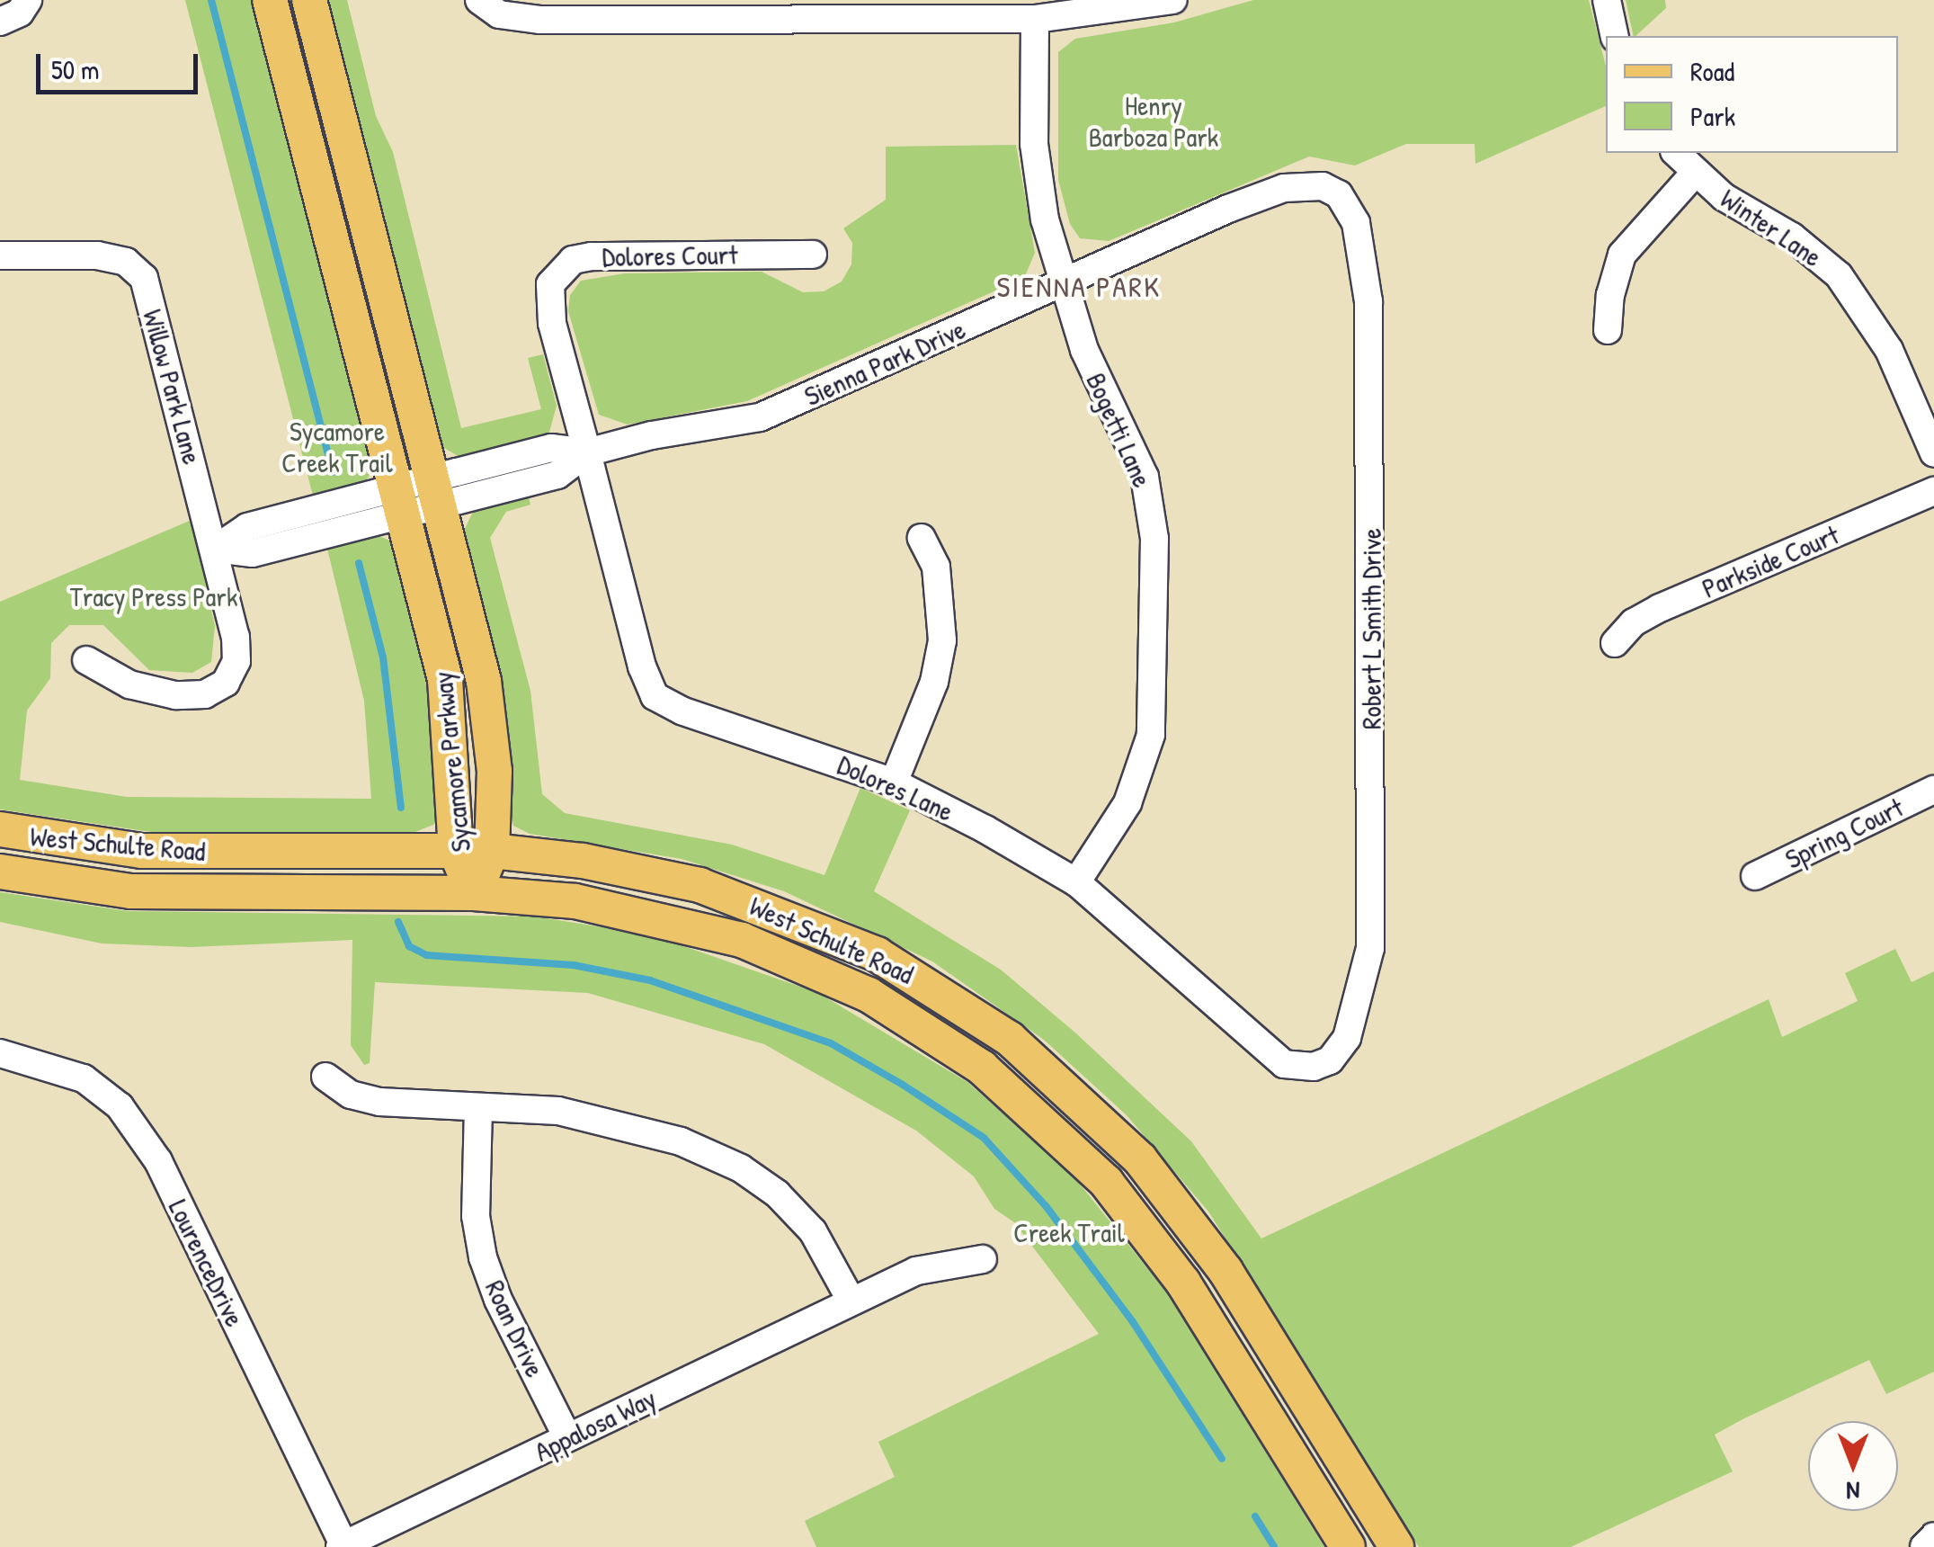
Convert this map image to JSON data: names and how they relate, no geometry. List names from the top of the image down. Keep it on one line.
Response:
{"streets":{"main road":["Sycamore Parkway","West Schulte Road"],"street":["Winter Lane","Dolores Court","Sienna Park Drive","Willow Park Lane","Bogetti Lane","Parkside Court","Robert L Smith Drive","Dolores Lane","Spring Court","LourenceDrive","Roan Drive","Appalosa Way"]},"crossings":[["Dolores Court","Sienna Park Drive"],["Dolores Court","Dolores Lane"],["Sienna Park Drive","Willow Park Lane"],["Sienna Park Drive","Bogetti Lane"],["Sienna Park Drive","Robert L Smith Drive"],["Sienna Park Drive","Sycamore Parkway"],["Sienna Park Drive","Dolores Lane"],["Bogetti Lane","Dolores Lane"],["Robert L Smith Drive","Dolores Lane"],["Sycamore Parkway","West Schulte Road"],["LourenceDrive","Appalosa Way"],["Roan Drive","Appalosa Way"]],"districts":["SIENNA PARK"],"parks":["Henry Barboza Park","Sycamore Creek Trail","Tracy Press Park","Creek Trail"],"legend":["Road","Park"],"scale_bar":"50 m","north":"bottom"}
